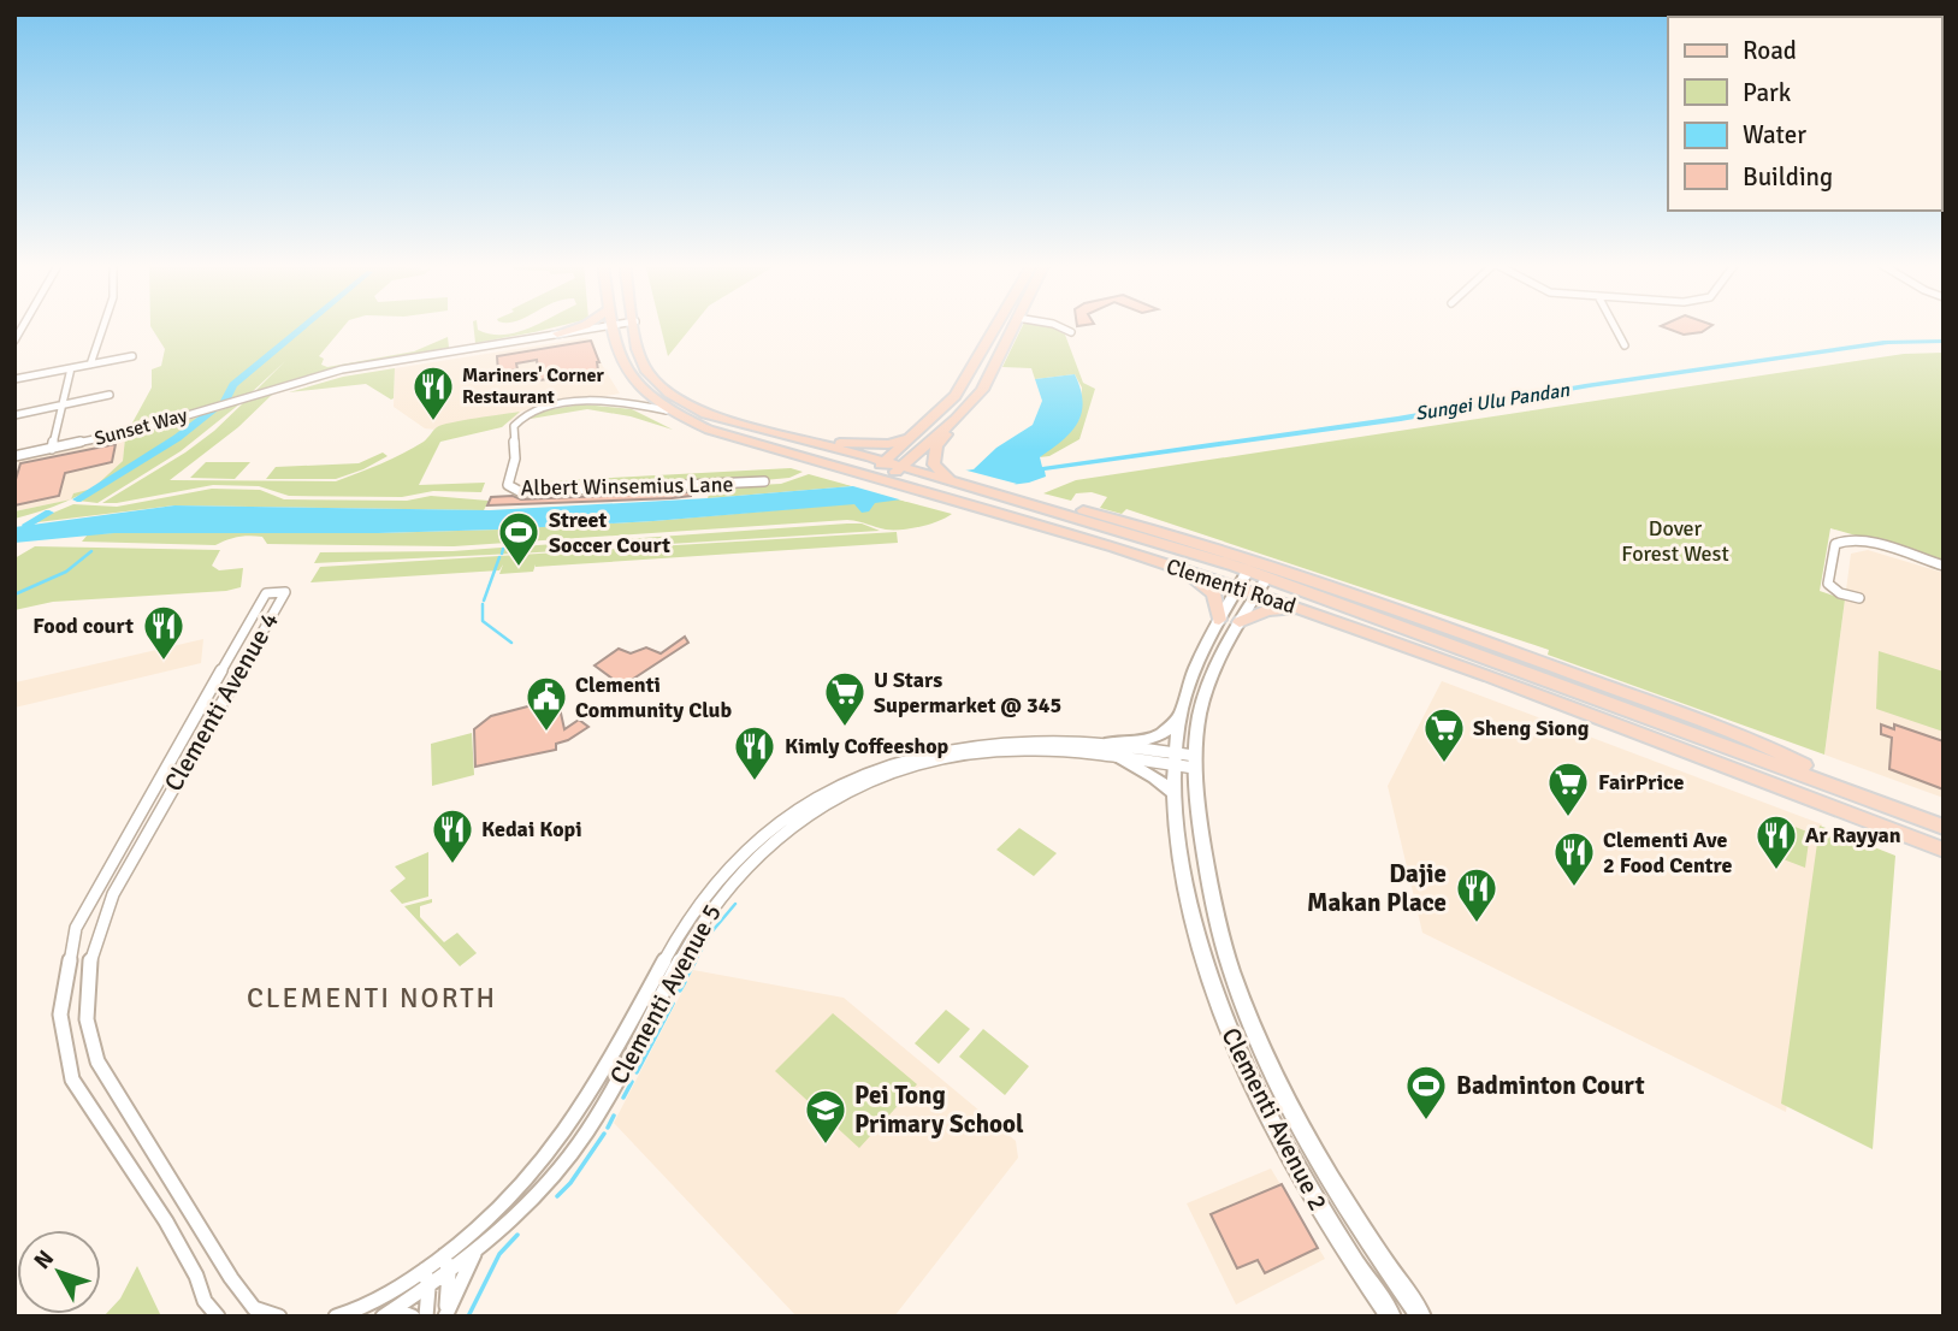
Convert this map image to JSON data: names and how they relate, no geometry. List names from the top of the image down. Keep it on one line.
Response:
{"streets":{"main road":["Clementi Road","Clementi Avenue 2"],"street":["Sunset Way","Albert Winsemius Lane","Clementi Avenue 4","Clementi Avenue 5"]},"crossings":[["Sunset Way","Clementi Road"],["Clementi Road","Clementi Avenue 2"],["Clementi Avenue 5","Clementi Avenue 2"]],"districts":["CLEMENTI NORTH"],"water":["Sungei Ulu Pandan"],"parks":["Dover Forest West"],"places":{"restaurant":["Mariners' Corner Restaurant","Food court","Kimly Coffeeshop","Kedai Kopi","Ar Rayyan","Clementi Ave 2 Food Centre","Dajie Makan Place"],"sports":["Street Soccer Court","Badminton Court"],"supermarket":["U Stars Supermarket @ 345","Sheng Siong","FairPrice"],"public building":["Clementi Community Club"],"school or university":["Pei Tong Primary School"]},"legend":["Road","Park","Water","Building"],"north":"top left"}
